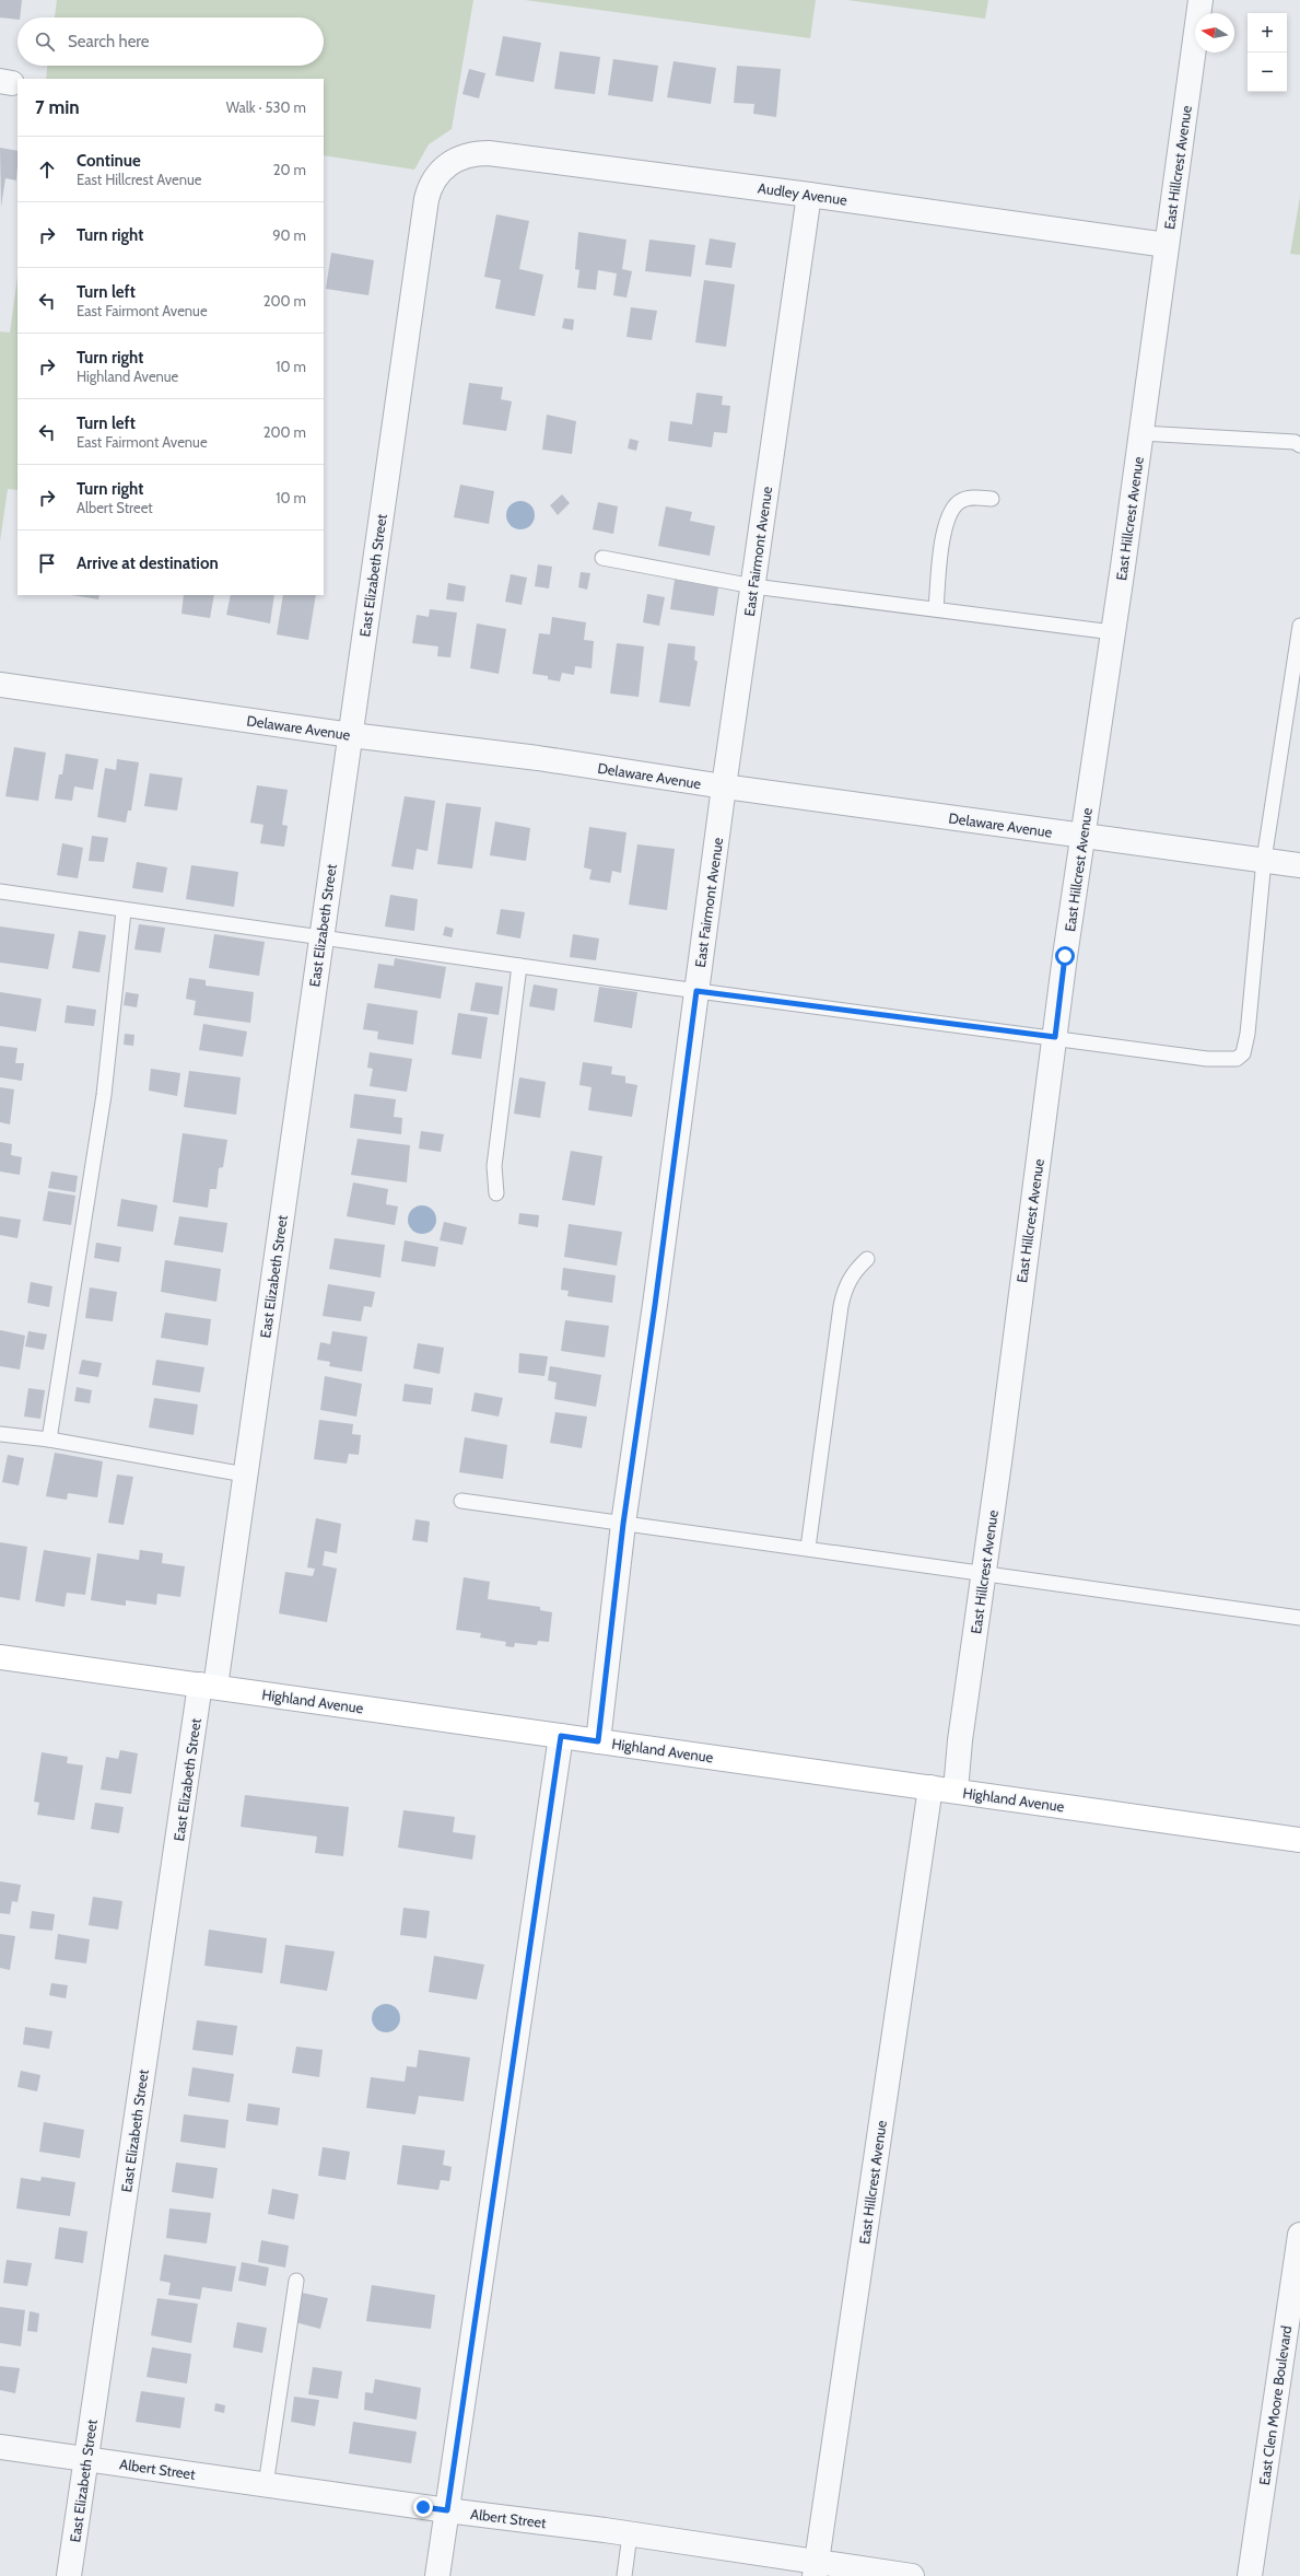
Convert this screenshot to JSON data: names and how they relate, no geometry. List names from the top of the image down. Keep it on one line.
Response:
{"streets":{"main road":["Highland Avenue"],"street":["East Hillcrest Avenue","Audley Avenue","East Fairmont Avenue","East Elizabeth Street","Delaware Avenue","East Clen Moore Boulevard","Albert Street"]},"crossings":[["East Hillcrest Avenue","Audley Avenue"],["East Hillcrest Avenue","Delaware Avenue"],["East Hillcrest Avenue","Highland Avenue"],["East Hillcrest Avenue","Albert Street"],["Audley Avenue","East Fairmont Avenue"],["Audley Avenue","East Elizabeth Street"],["East Fairmont Avenue","Delaware Avenue"],["East Fairmont Avenue","Highland Avenue"],["East Elizabeth Street","Delaware Avenue"],["East Elizabeth Street","Highland Avenue"],["East Elizabeth Street","Albert Street"]],"north":"left","page":{"map_buttons":["+","−"],"search":"Search here","heading":["7 min","Walk · 530 m"],"list":[["Continue","East Hillcrest Avenue","20 m"],["Turn right","90 m"],["Turn left","East Fairmont Avenue","200 m"],["Turn right","Highland Avenue","10 m"],["Turn left","East Fairmont Avenue","200 m"],["Turn right","Albert Street","10 m"],"Arrive at destination"]}}
